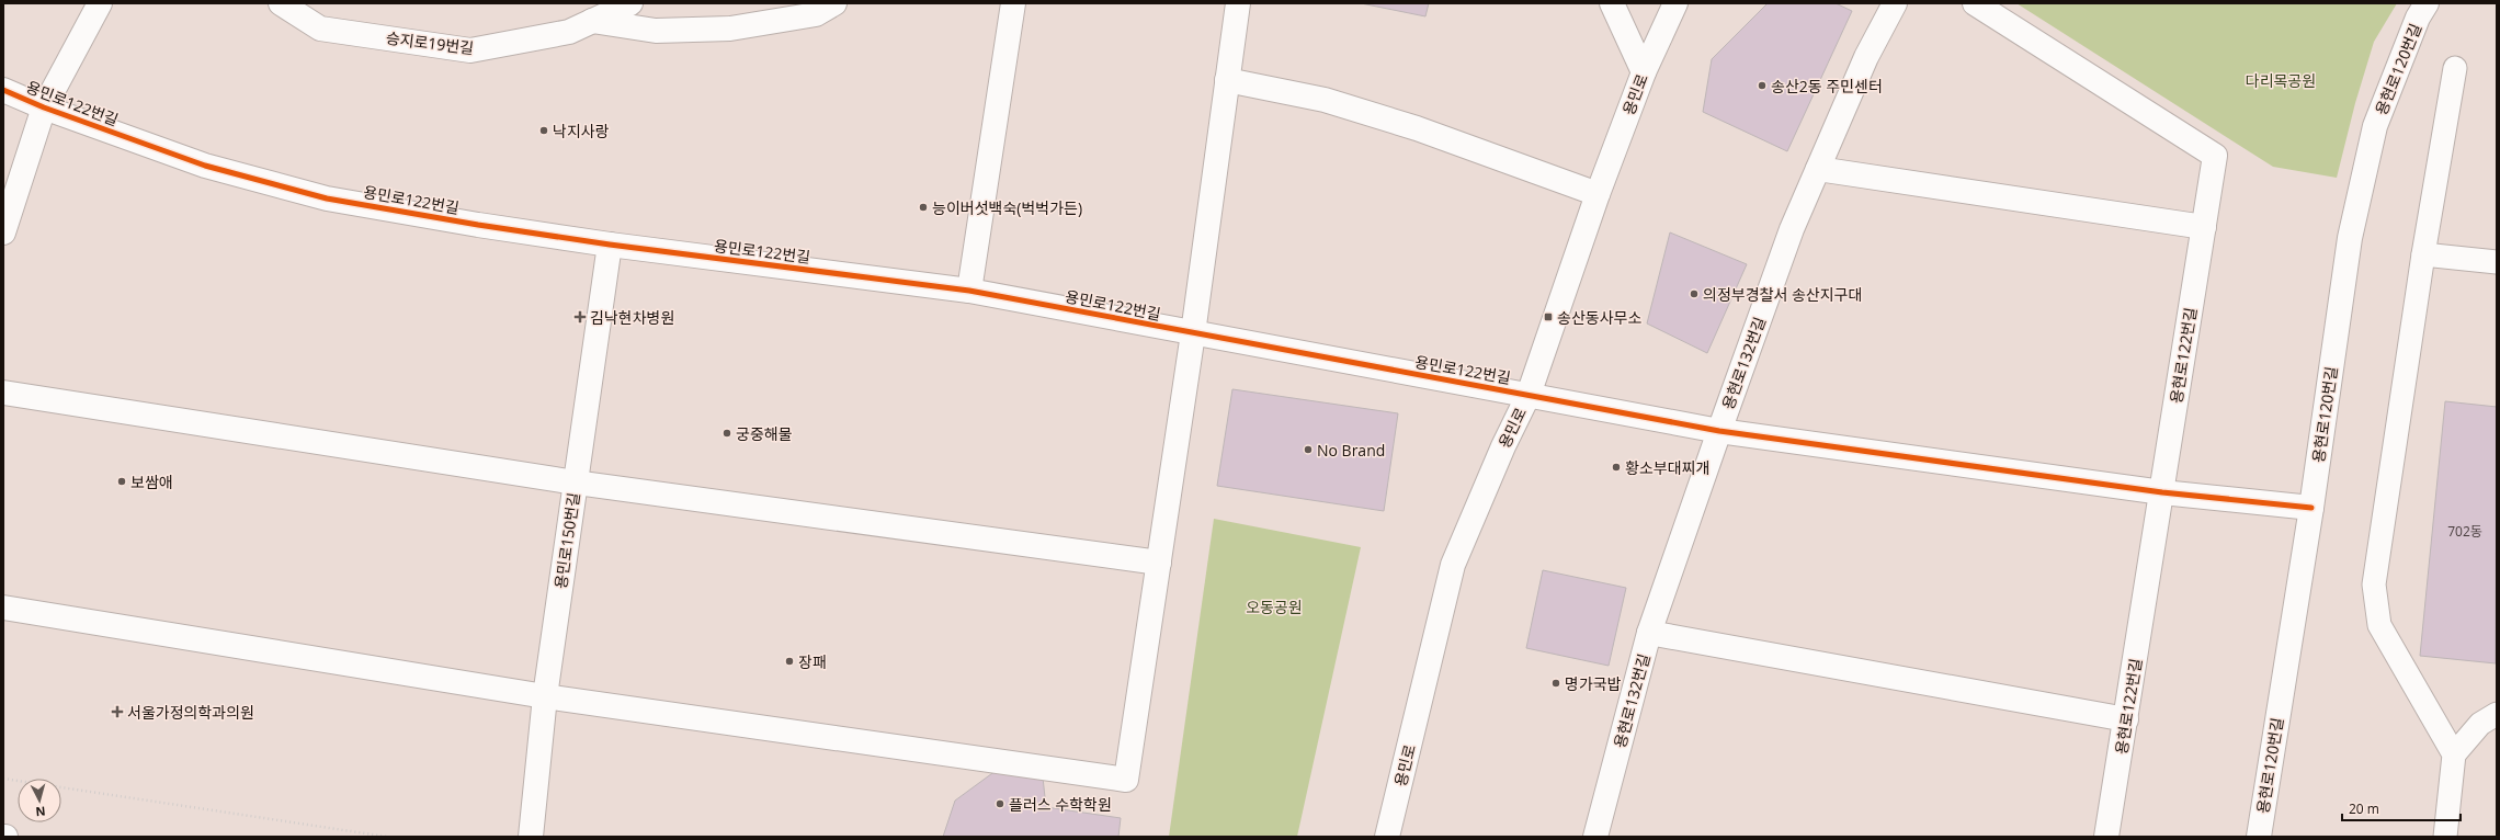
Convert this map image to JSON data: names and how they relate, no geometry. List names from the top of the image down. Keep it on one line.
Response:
{"streets":{"street":["승지로19번길","용현로120번길","용민로","용민로122번길","용현로122번길","용현로132번길","용민로150번길"]},"crossings":[["용현로120번길","용민로122번길"],["용민로","용민로122번길"],["용민로122번길","용현로122번길"],["용민로122번길","용현로132번길"],["용민로122번길","용민로150번길"]],"parks":["다리목공원","오동공원"],"places":{"other":["송산2동 주민센터","낙지사랑","능이버섯백숙(벅벅가든)","의정부경찰서 송산지구대","궁중해물","No Brand","황소부대찌개","보쌈애","장패","명가국밥","플러스 수학학원"],"health":["김낙현차병원","서울가정의학과의원"],"transit":["송산동사무소"]},"house_numbers":["702동"],"scale_bar":"20 m","north":"bottom"}
